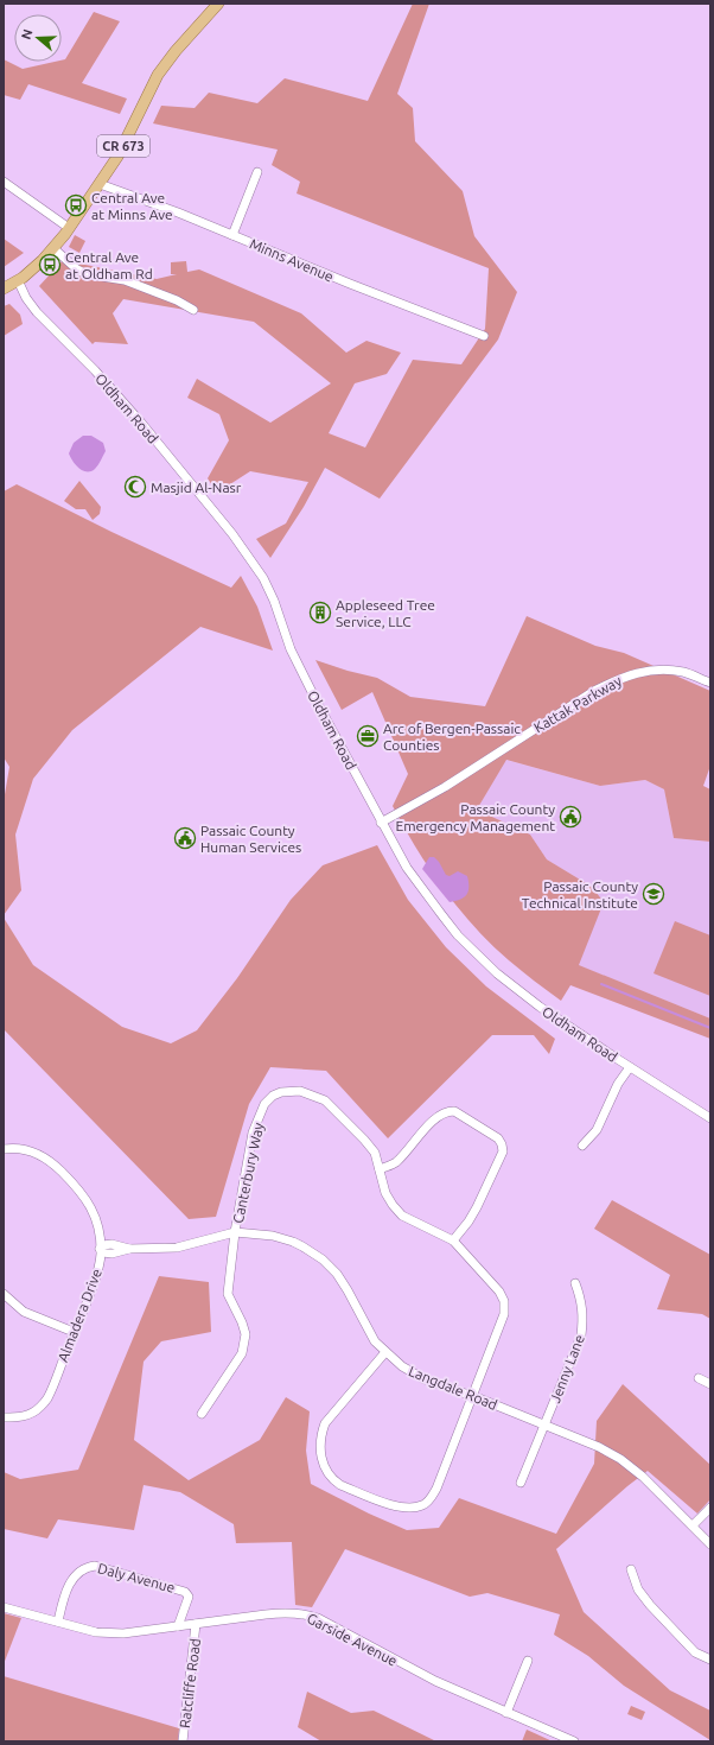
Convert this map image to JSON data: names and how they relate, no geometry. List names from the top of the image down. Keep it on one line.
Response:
{"streets":{"main road":["CR 673"],"street":["Minns Avenue","Oldham Road","Kattak Parkway","Canterbury Way","Almadera Drive","Jenny Lane","Langdale Road","Daly Avenue","Garside Avenue","Ratcliffe Road"]},"crossings":[["CR 673","Minns Avenue"],["CR 673","Oldham Road"],["Oldham Road","Kattak Parkway"],["Canterbury Way","Langdale Road"],["Almadera Drive","Langdale Road"],["Jenny Lane","Langdale Road"],["Daly Avenue","Garside Avenue"],["Garside Avenue","Ratcliffe Road"]],"places":{"bus stop":["Central Ave at Minns Ave","Central Ave at Oldham Rd"],"mosque":["Masjid Al-Nasr"],"building":["Appleseed Tree Service, LLC"],"office":["Arc of Bergen-Passaic Counties"],"public building":["Passaic County Emergency Management","Passaic County Human Services"],"school or university":["Passaic County Technical Institute"]},"north":"left"}
